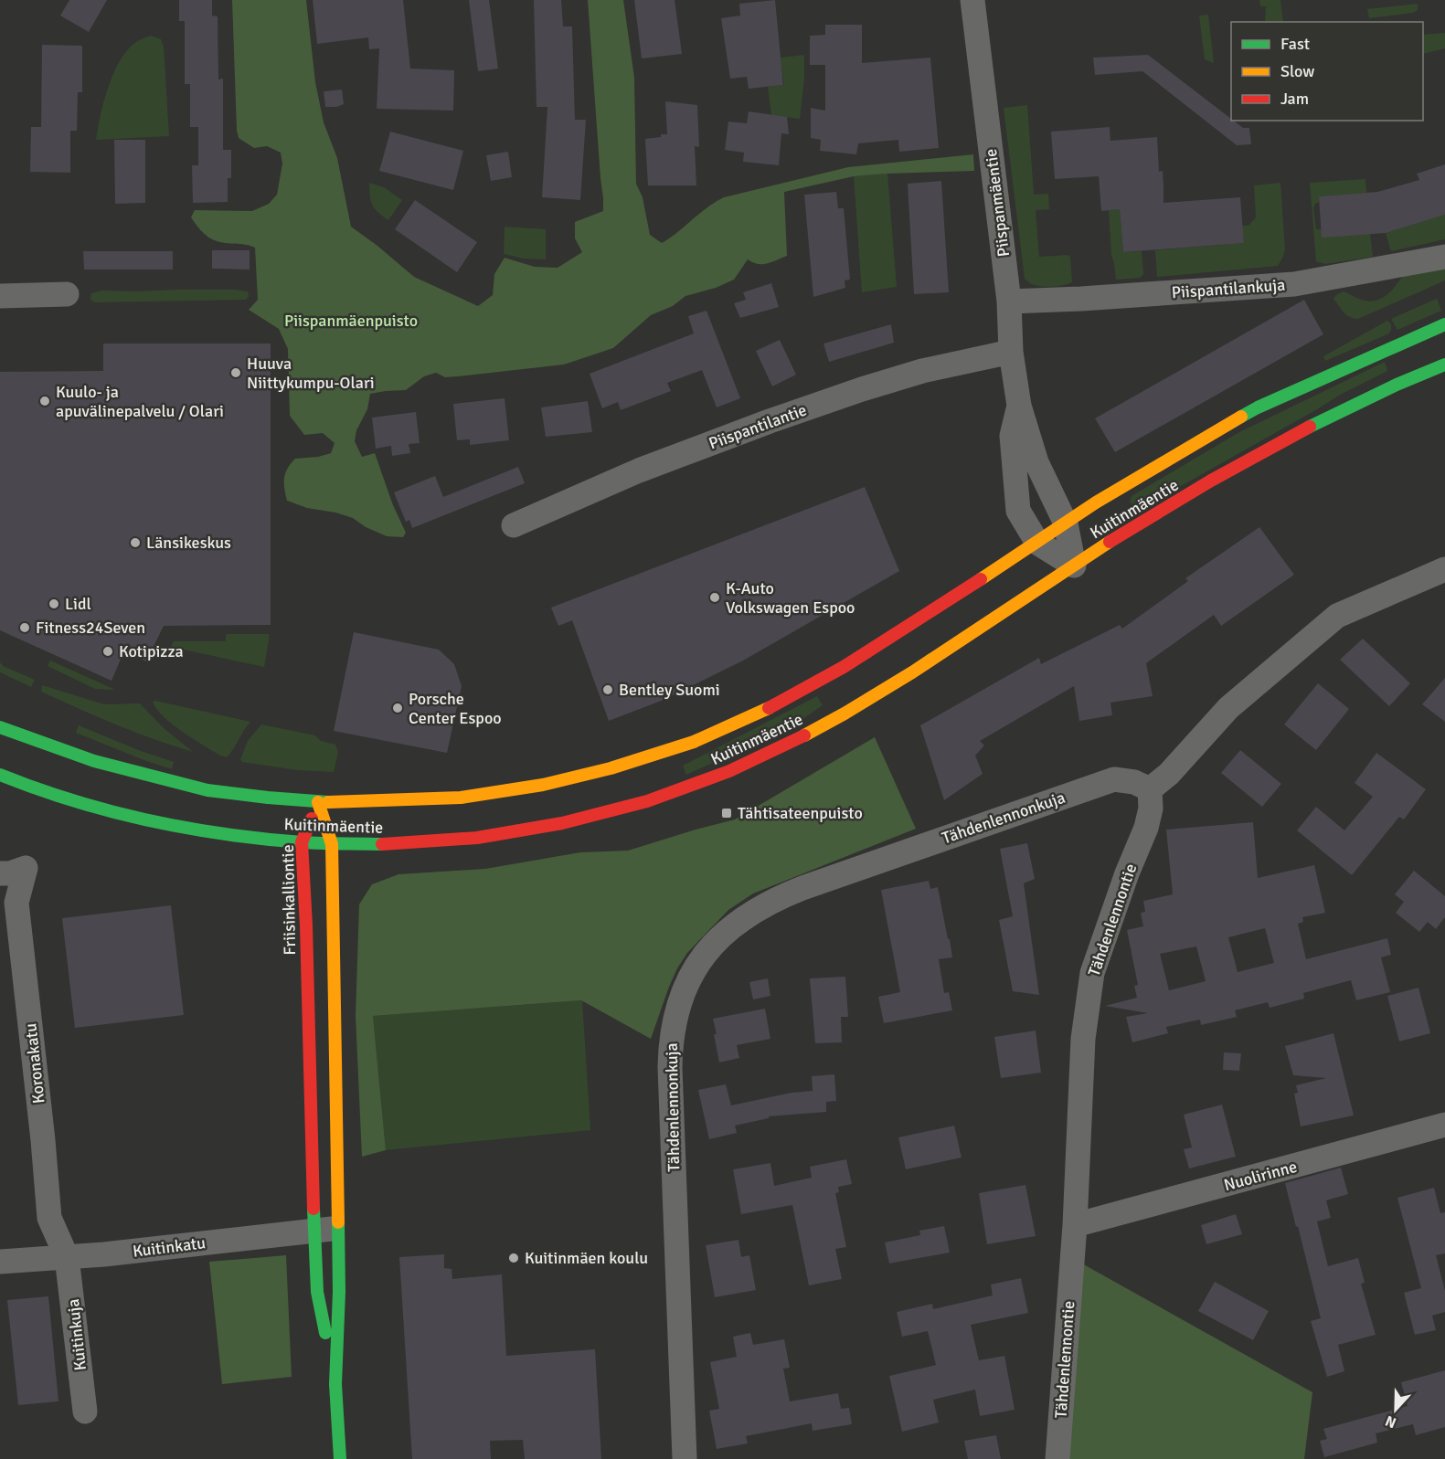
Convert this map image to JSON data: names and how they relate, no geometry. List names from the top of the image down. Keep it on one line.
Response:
{"streets":{"main road":["Kuitinmäentie","Friisinkalliontie"],"street":["Piispanmäentie","Piispantilankuja","Piispantilantie","Tähdenlennonkuja","Tähdenlennontie","Koronakatu","Nuolirinne","Kuitinkatu","Kuitinkuja"]},"crossings":[["Piispanmäentie","Piispantilankuja"],["Piispanmäentie","Piispantilantie"],["Piispanmäentie","Kuitinmäentie"],["Kuitinmäentie","Friisinkalliontie"],["Tähdenlennonkuja","Tähdenlennontie"],["Friisinkalliontie","Kuitinkatu"],["Tähdenlennontie","Nuolirinne"],["Koronakatu","Kuitinkatu"],["Koronakatu","Kuitinkuja"],["Kuitinkatu","Kuitinkuja"]],"parks":["Piispanmäenpuisto"],"places":{"other":["Huuva Niittykumpu-Olari","Kuulo- ja apuvälinepalvelu / Olari","Länsikeskus","K-Auto Volkswagen Espoo","Lidl","Fitness24Seven","Kotipizza","Bentley Suomi","Porsche Center Espoo","Kuitinmäen koulu"],"transit":["Tähtisateenpuisto"]},"legend":["Fast","Slow","Jam"],"north":"bottom"}
